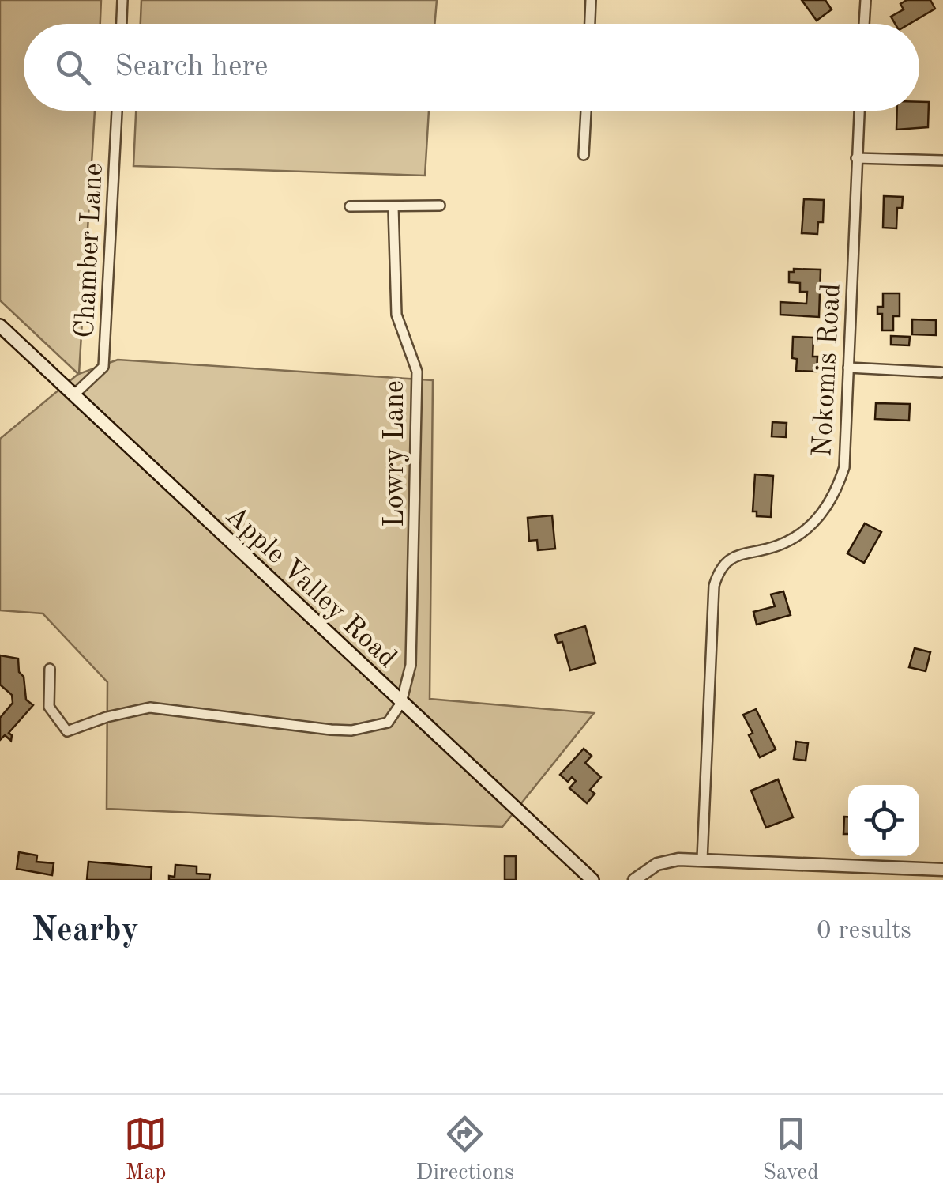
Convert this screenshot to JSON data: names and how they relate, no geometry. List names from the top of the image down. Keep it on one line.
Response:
{"streets":{"main road":["Apple Valley Road"],"street":["Chamber Lane","Nokomis Road","Lowry Lane"]},"crossings":[["Chamber Lane","Apple Valley Road"],["Lowry Lane","Apple Valley Road"]],"page":{"search":"Search here","heading":["Nearby","0 results"],"nav":["Map","Directions","Saved"]}}
